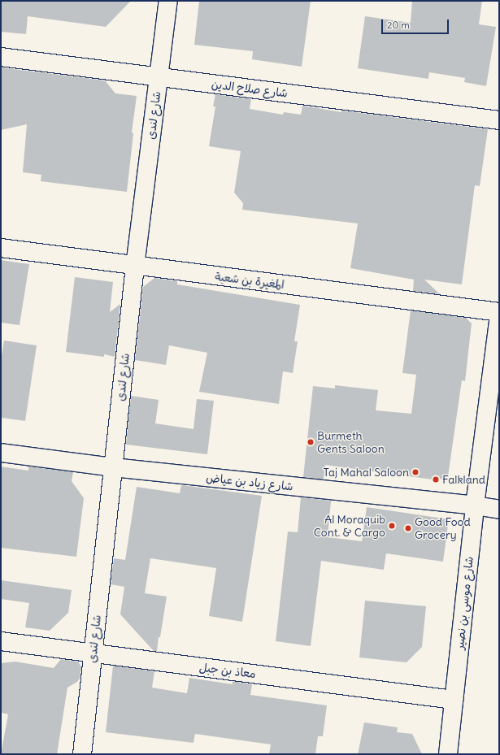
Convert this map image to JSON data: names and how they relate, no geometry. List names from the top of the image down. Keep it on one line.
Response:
{"streets":{"street":["شارع صلاح الدين","شارع لندى","المغيرة بن شعبة","شارع زياد بن عياض","شارع موسى بن نصير","معاذ بن جبل"]},"crossings":[["شارع صلاح الدين","شارع لندى"],["شارع لندى","المغيرة بن شعبة"],["شارع لندى","شارع زياد بن عياض"],["شارع لندى","معاذ بن جبل"],["شارع زياد بن عياض","شارع موسى بن نصير"],["شارع موسى بن نصير","معاذ بن جبل"]],"places":["Burmeth Gents Saloon","Taj Mahal Saloon","Falkland","Al Moraquib Cont. & Cargo","Good Food Grocery"],"scale_bar":"20 m"}
